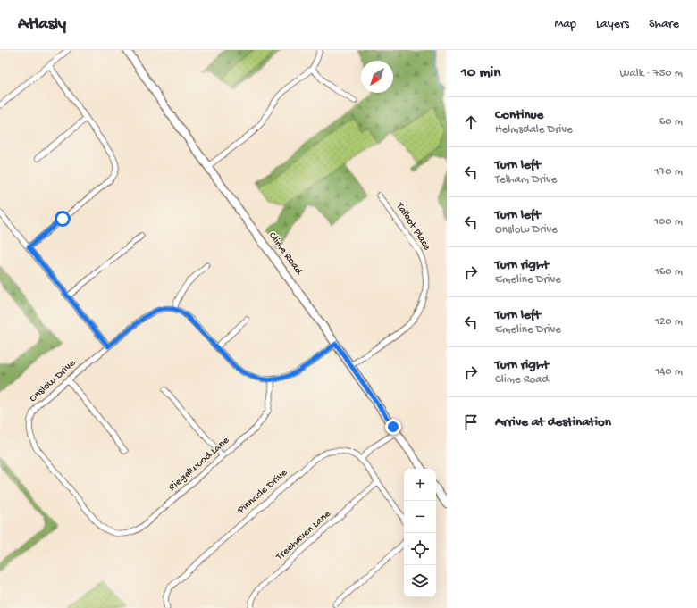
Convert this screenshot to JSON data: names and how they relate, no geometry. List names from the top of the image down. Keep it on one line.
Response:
{"streets":{"main road":["Clime Road"],"street":["Talbot Place","Onslow Drive","Riegelwood Lane","Pinnacle Drive","Treehaven Lane"]},"crossings":[["Talbot Place","Clime Road"],["Onslow Drive","Riegelwood Lane"]],"north":"bottom left","page":{"header":"Atlasly","nav":["Map","Layers","Share"],"heading":["10 min","Walk · 750 m"],"list":[["Continue","Helmsdale Drive","60 m"],["Turn left","Telham Drive","170 m"],["Turn left","Onslow Drive","100 m"],["Turn right","Emeline Drive","160 m"],["Turn left","Emeline Drive","120 m"],["Turn right","Clime Road","140 m"],"Arrive at destination"],"map_buttons":["+","−"]}}
